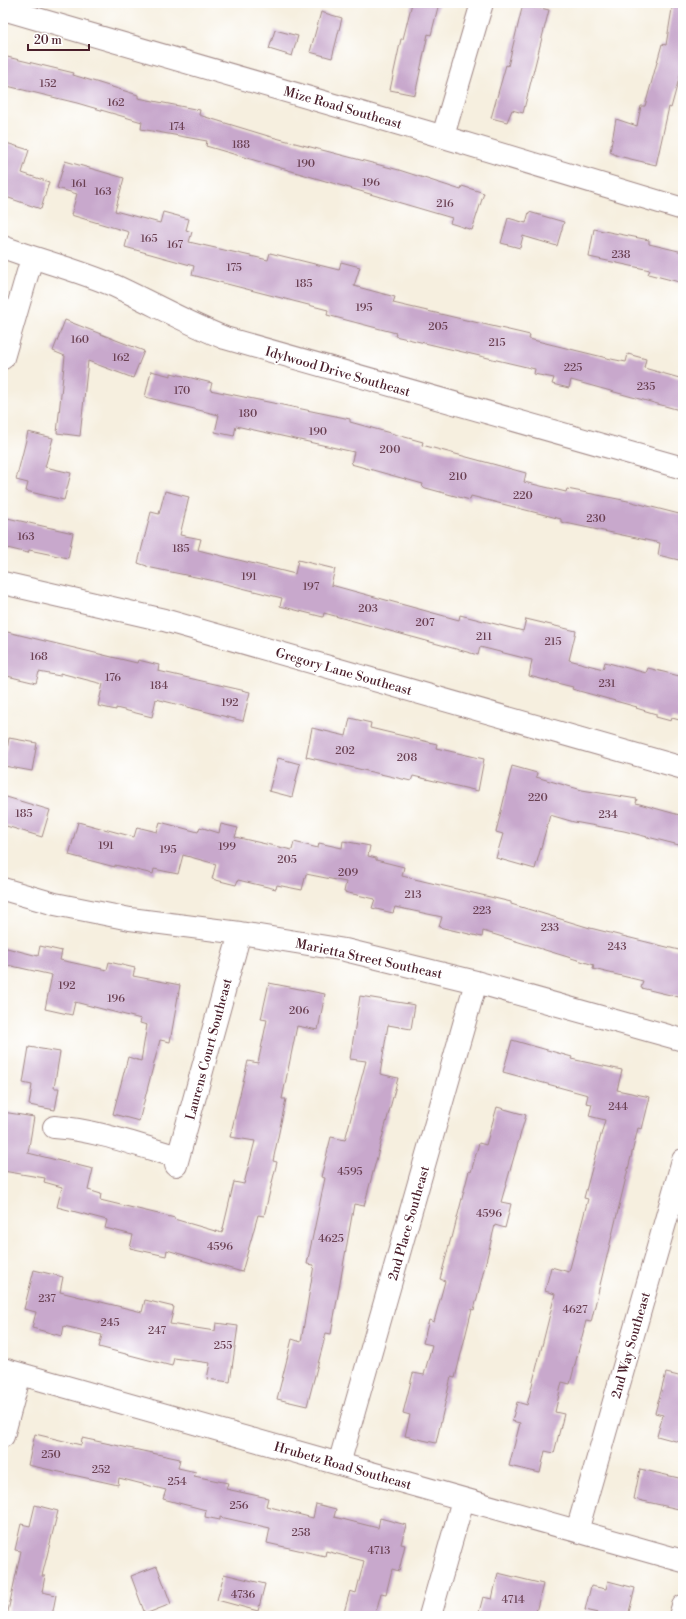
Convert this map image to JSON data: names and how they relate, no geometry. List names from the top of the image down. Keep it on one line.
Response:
{"streets":{"street":["Mize Road Southeast","Idylwood Drive Southeast","Gregory Lane Southeast","Marietta Street Southeast","Laurens Court Southeast","2nd Place Southeast","2nd Way Southeast","Hrubetz Road Southeast"]},"crossings":[["Marietta Street Southeast","Laurens Court Southeast"],["Marietta Street Southeast","2nd Place Southeast"],["2nd Place Southeast","Hrubetz Road Southeast"],["2nd Way Southeast","Hrubetz Road Southeast"]],"house_numbers":["152","162","174","188","190","196","161","163","216","165","167","238","175","185","195","205","160","215","162","225","235","170","180","190","200","210","220","230","163","185","191","197","203","207","211","215","168","176","231","184","192","202","208","220","185","234","191","199","195","205","209","213","223","233","243","192","196","206","244","4595","4596","4625","4596","237","4627","245","247","255","250","252","254","256","258","4713","4736","4714"],"scale_bar":"20 m"}
